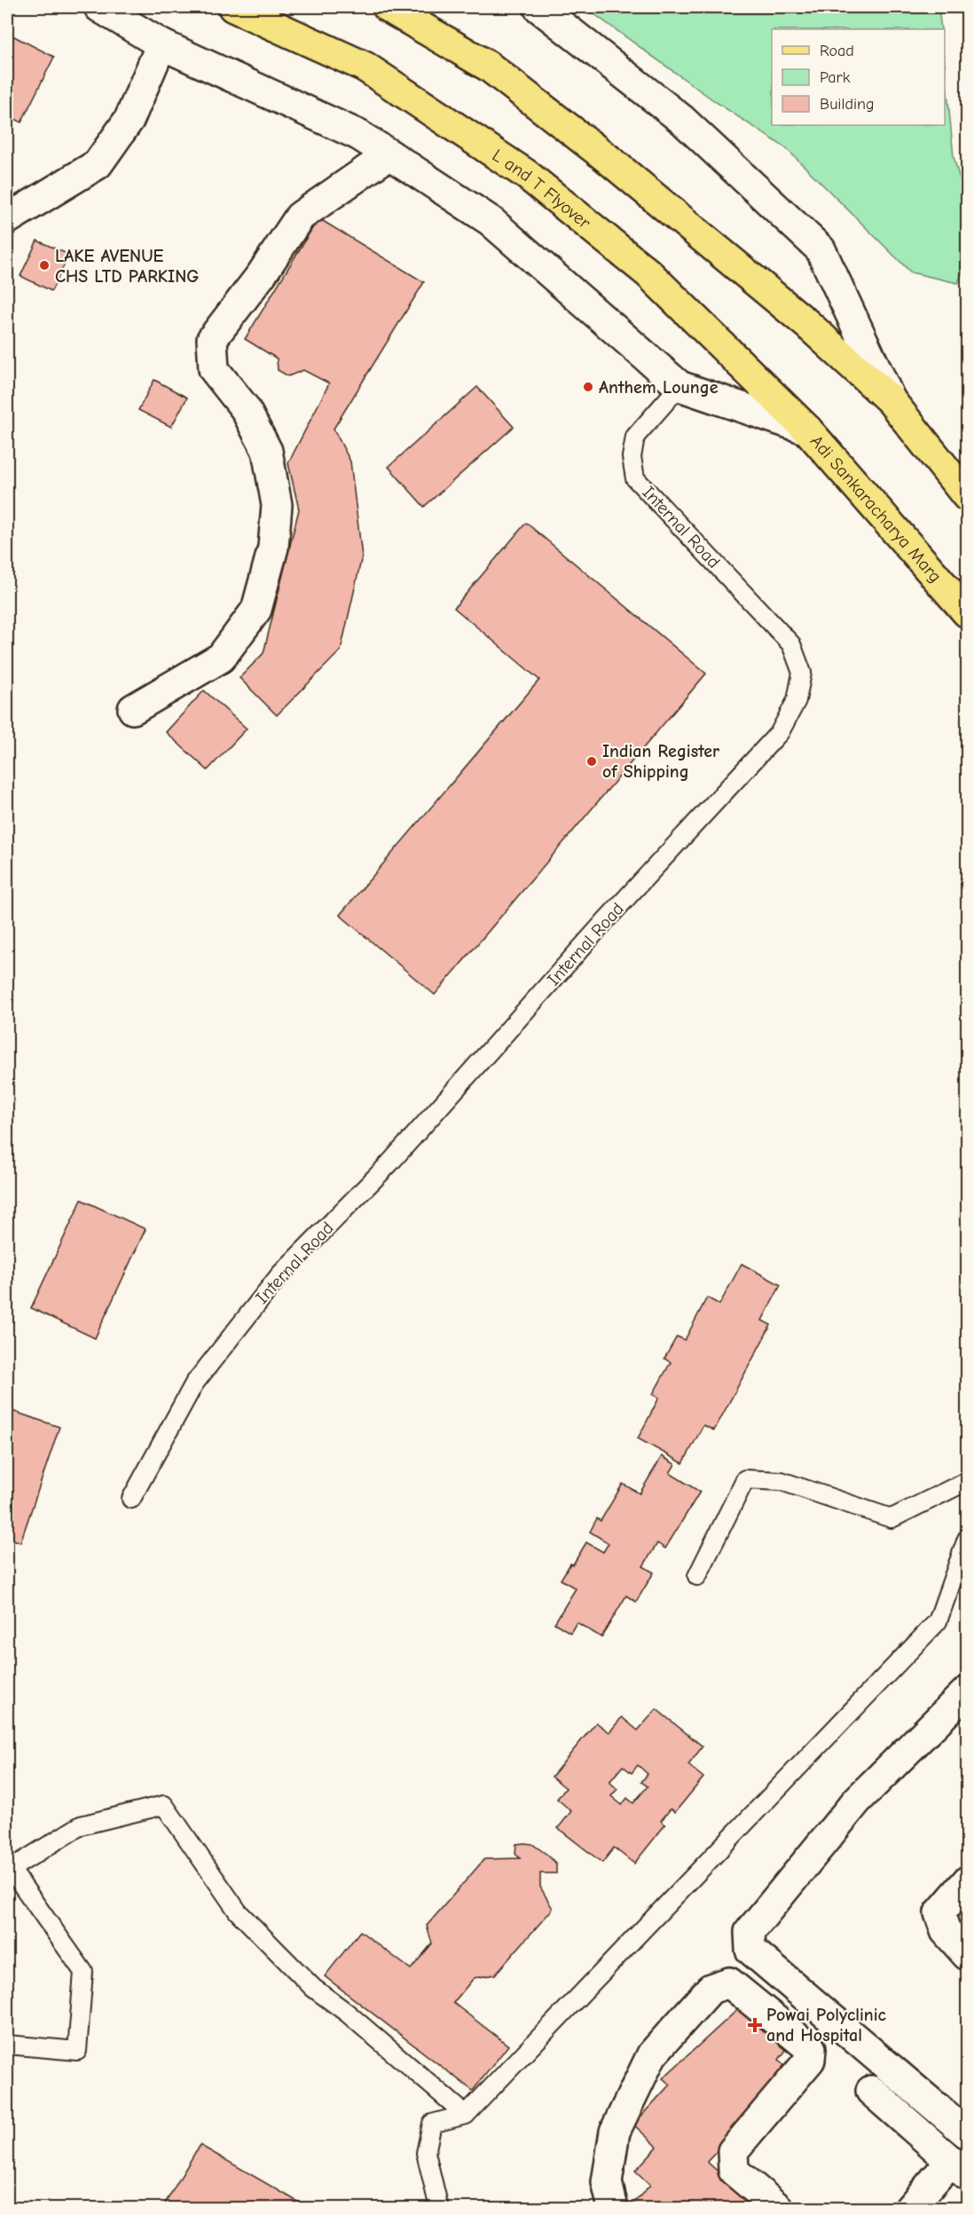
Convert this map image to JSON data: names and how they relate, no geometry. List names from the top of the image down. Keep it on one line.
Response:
{"streets":{"main road":["L and T Flyover","Adi Sankaracharya Marg"],"lane":["Internal Road"]},"crossings":[["L and T Flyover","Adi Sankaracharya Marg"]],"places":{"other":["LAKE AVENUE CHS LTD PARKING","Anthem Lounge","Indian Register of Shipping"],"health":["Powai Polyclinic and Hospital"]},"legend":["Road","Park","Building"]}
